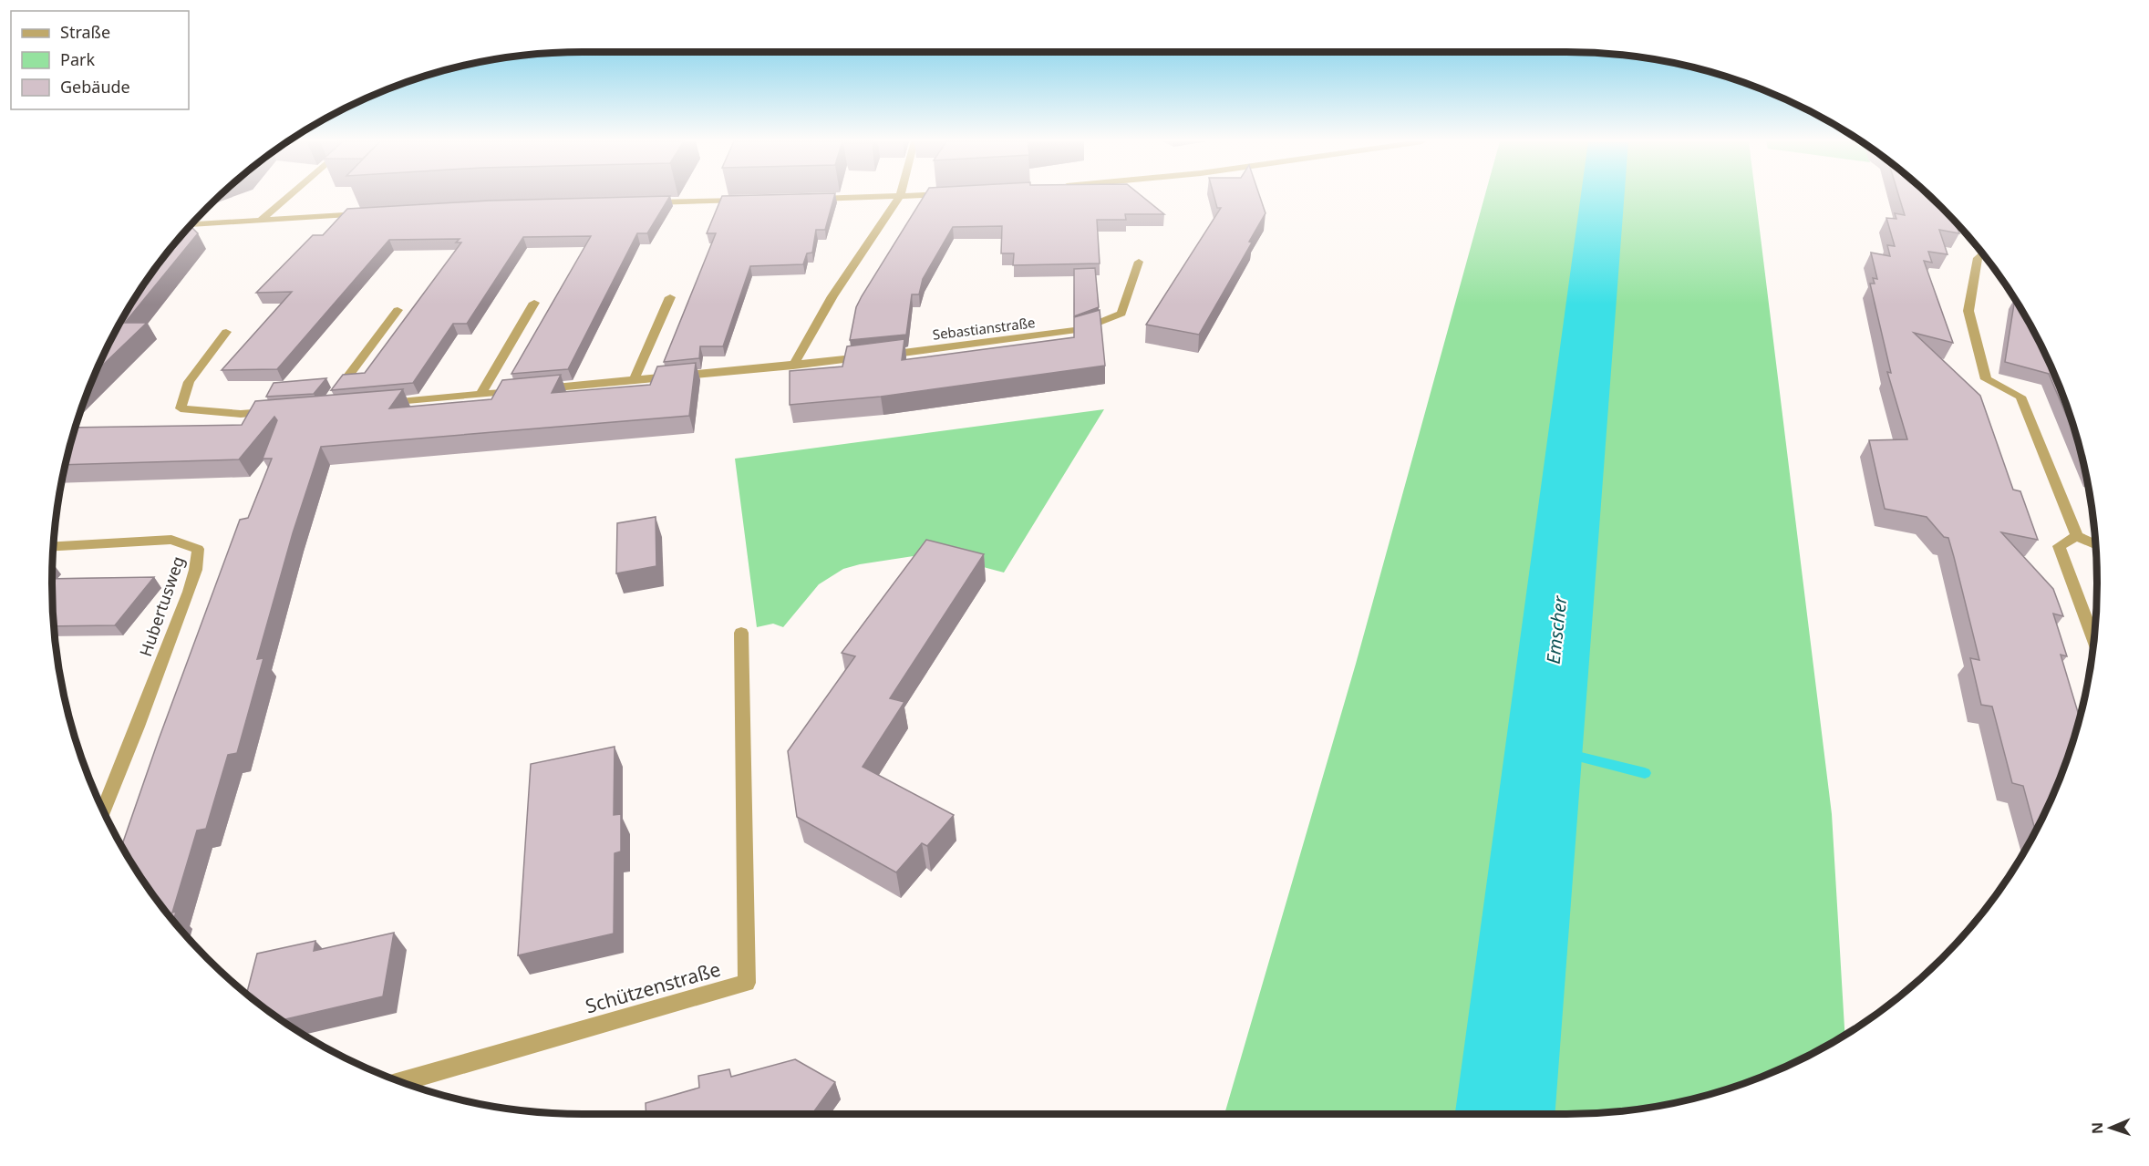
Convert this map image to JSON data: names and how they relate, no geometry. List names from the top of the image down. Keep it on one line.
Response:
{"streets":{"street":["Sebastianstraße","Hubertusweg","Schützenstraße"]},"water":["Emscher"],"legend":["Straße","Park","Gebäude"],"north":"left"}
